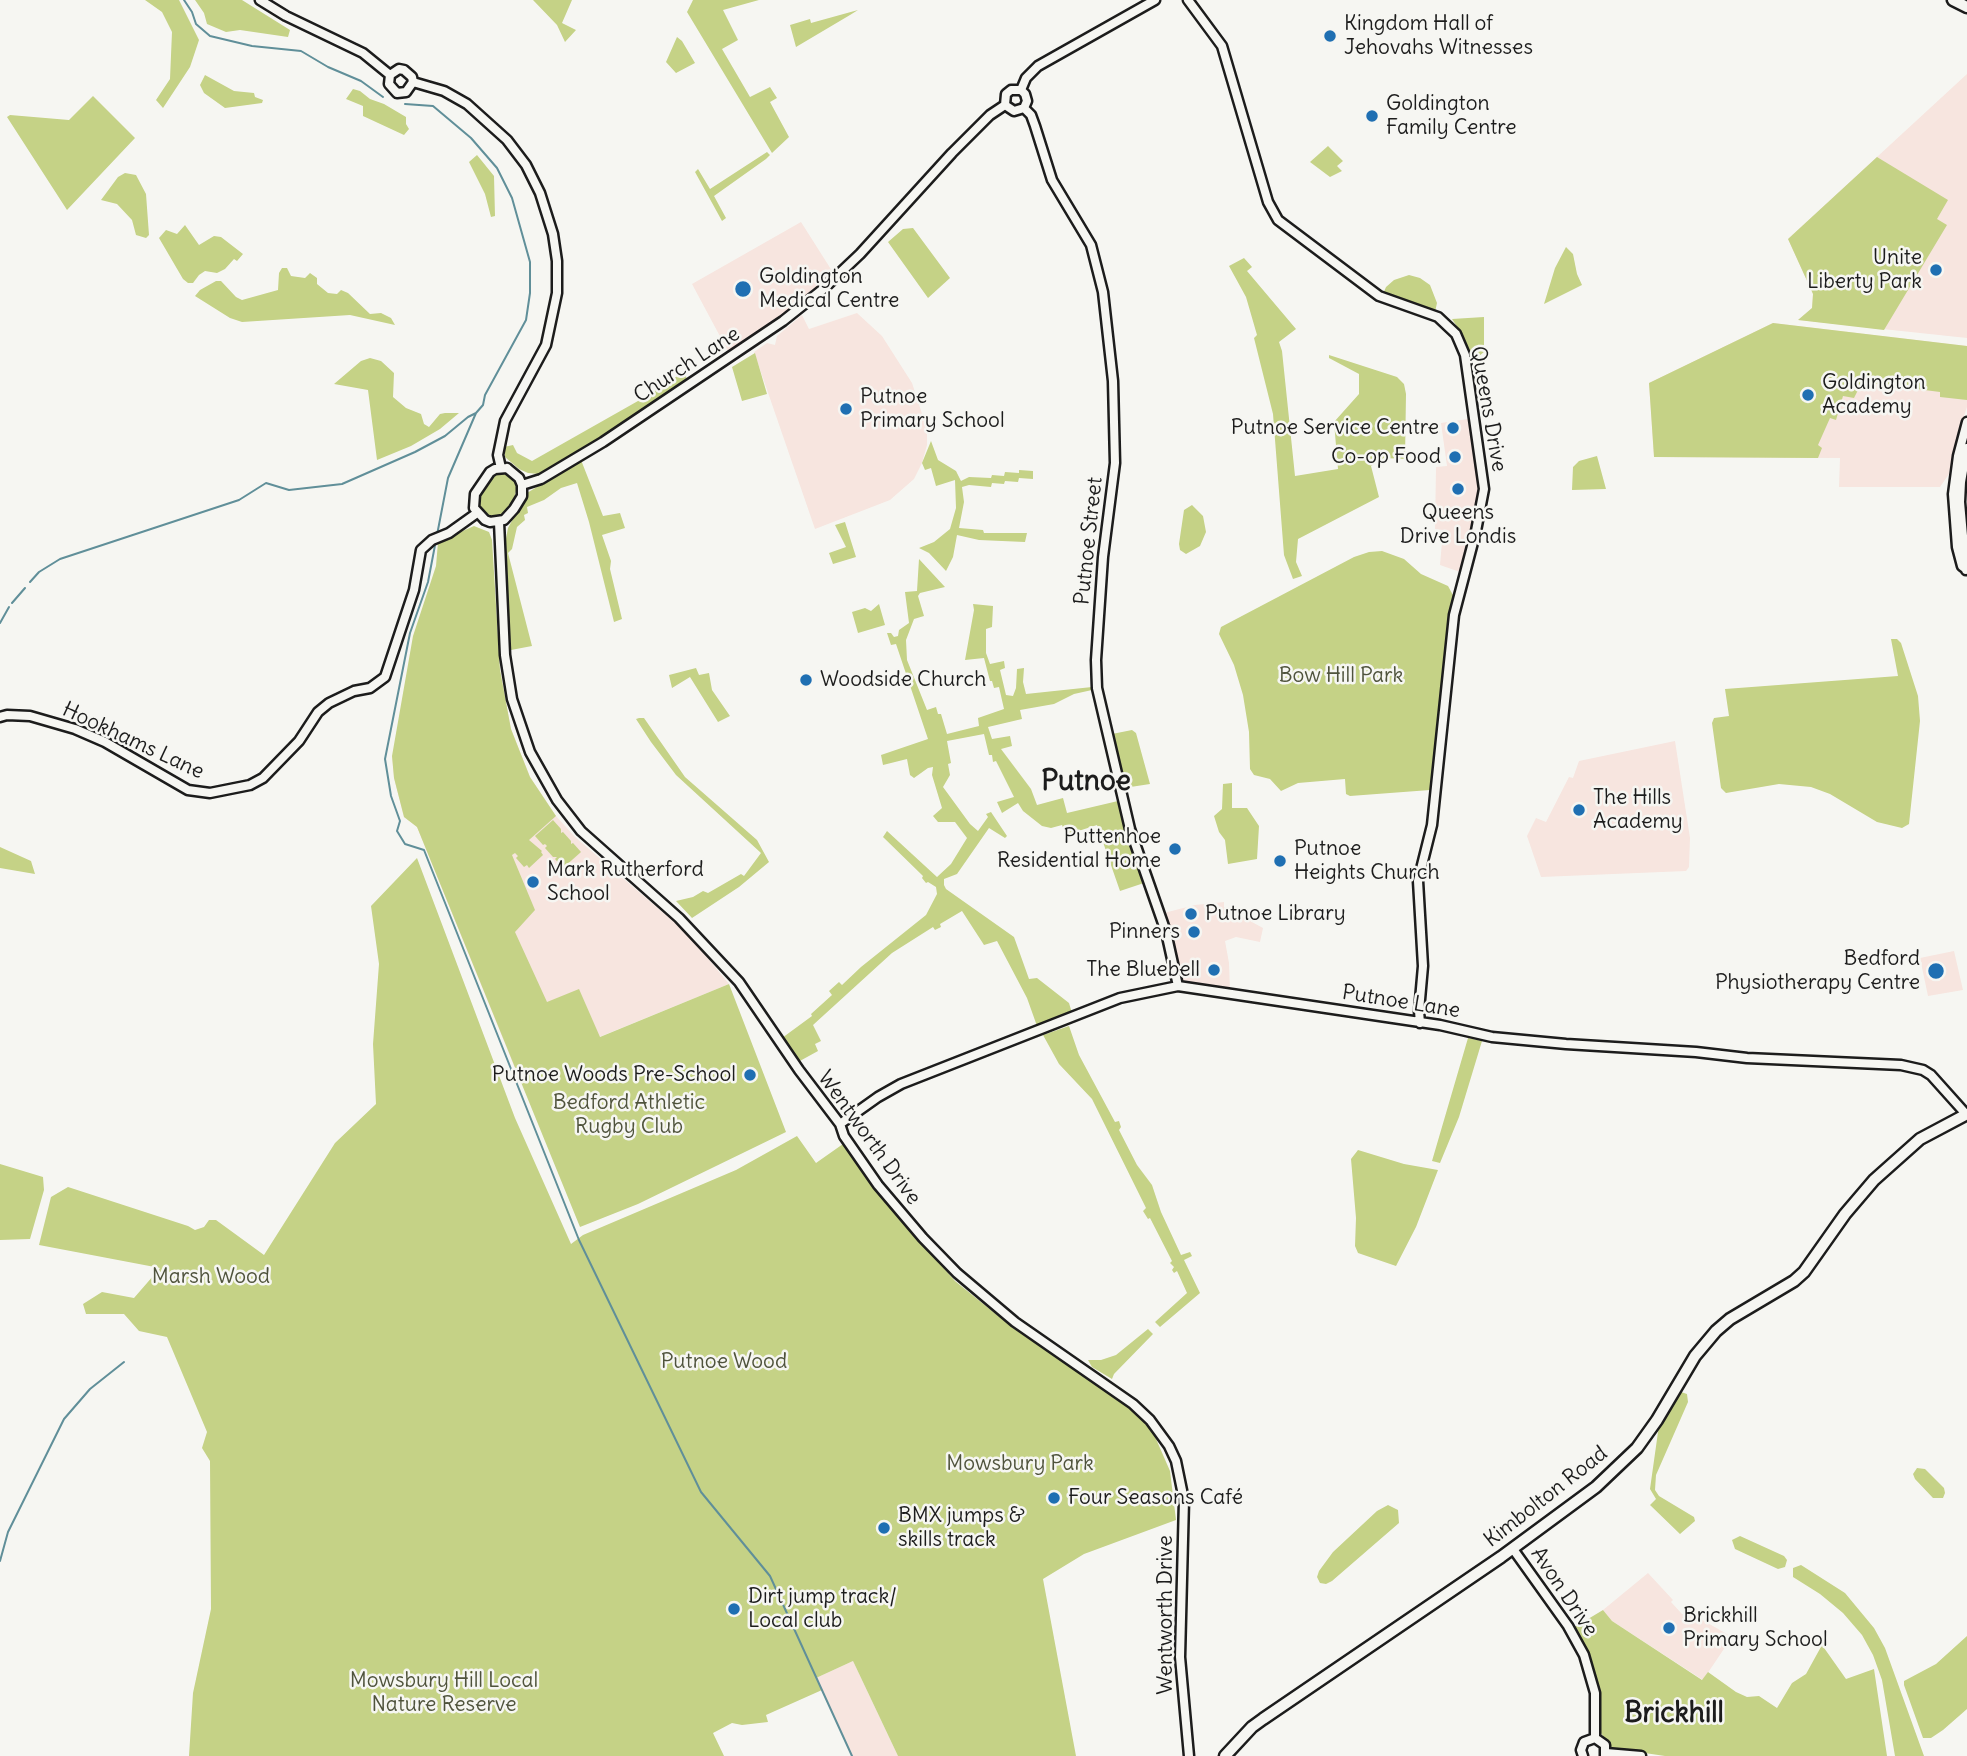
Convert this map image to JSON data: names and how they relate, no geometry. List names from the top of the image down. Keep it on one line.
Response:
{"streets":{"main road":["Kimbolton Road"],"street":["Church Lane","Queens Drive","Putnoe Street","Hookhams Lane","Putnoe Lane","Wentworth Drive","Avon Drive"]},"crossings":[["Church Lane","Putnoe Street"],["Church Lane","Hookhams Lane"],["Church Lane","Wentworth Drive"],["Queens Drive","Putnoe Lane"],["Putnoe Street","Putnoe Lane"],["Hookhams Lane","Wentworth Drive"],["Putnoe Lane","Wentworth Drive"],["Putnoe Lane","Kimbolton Road"],["Kimbolton Road","Avon Drive"]],"districts":["Putnoe","Brickhill"],"parks":["Bow Hill Park","Bedford Athletic Rugby Club","Marsh Wood","Putnoe Wood","Mowsbury Park","Mowsbury Hill Local Nature Reserve"],"places":["Kingdom Hall of Jehovahs Witnesses","Goldington Family Centre","Unite Liberty Park","Goldington Medical Centre","Goldington Academy","Putnoe Primary School","Putnoe Service Centre","Co-op Food","Queens Drive Londis","Woodside Church","The Hills Academy","Puttenhoe Residential Home","Putnoe Heights Church","Mark Rutherford School","Putnoe Library","Pinners","The Bluebell","Bedford Physiotherapy Centre","Putnoe Woods Pre-School","Four Seasons Café","BMX jumps & skills track","Dirt jump track/ Local club","Brickhill Primary School"]}
